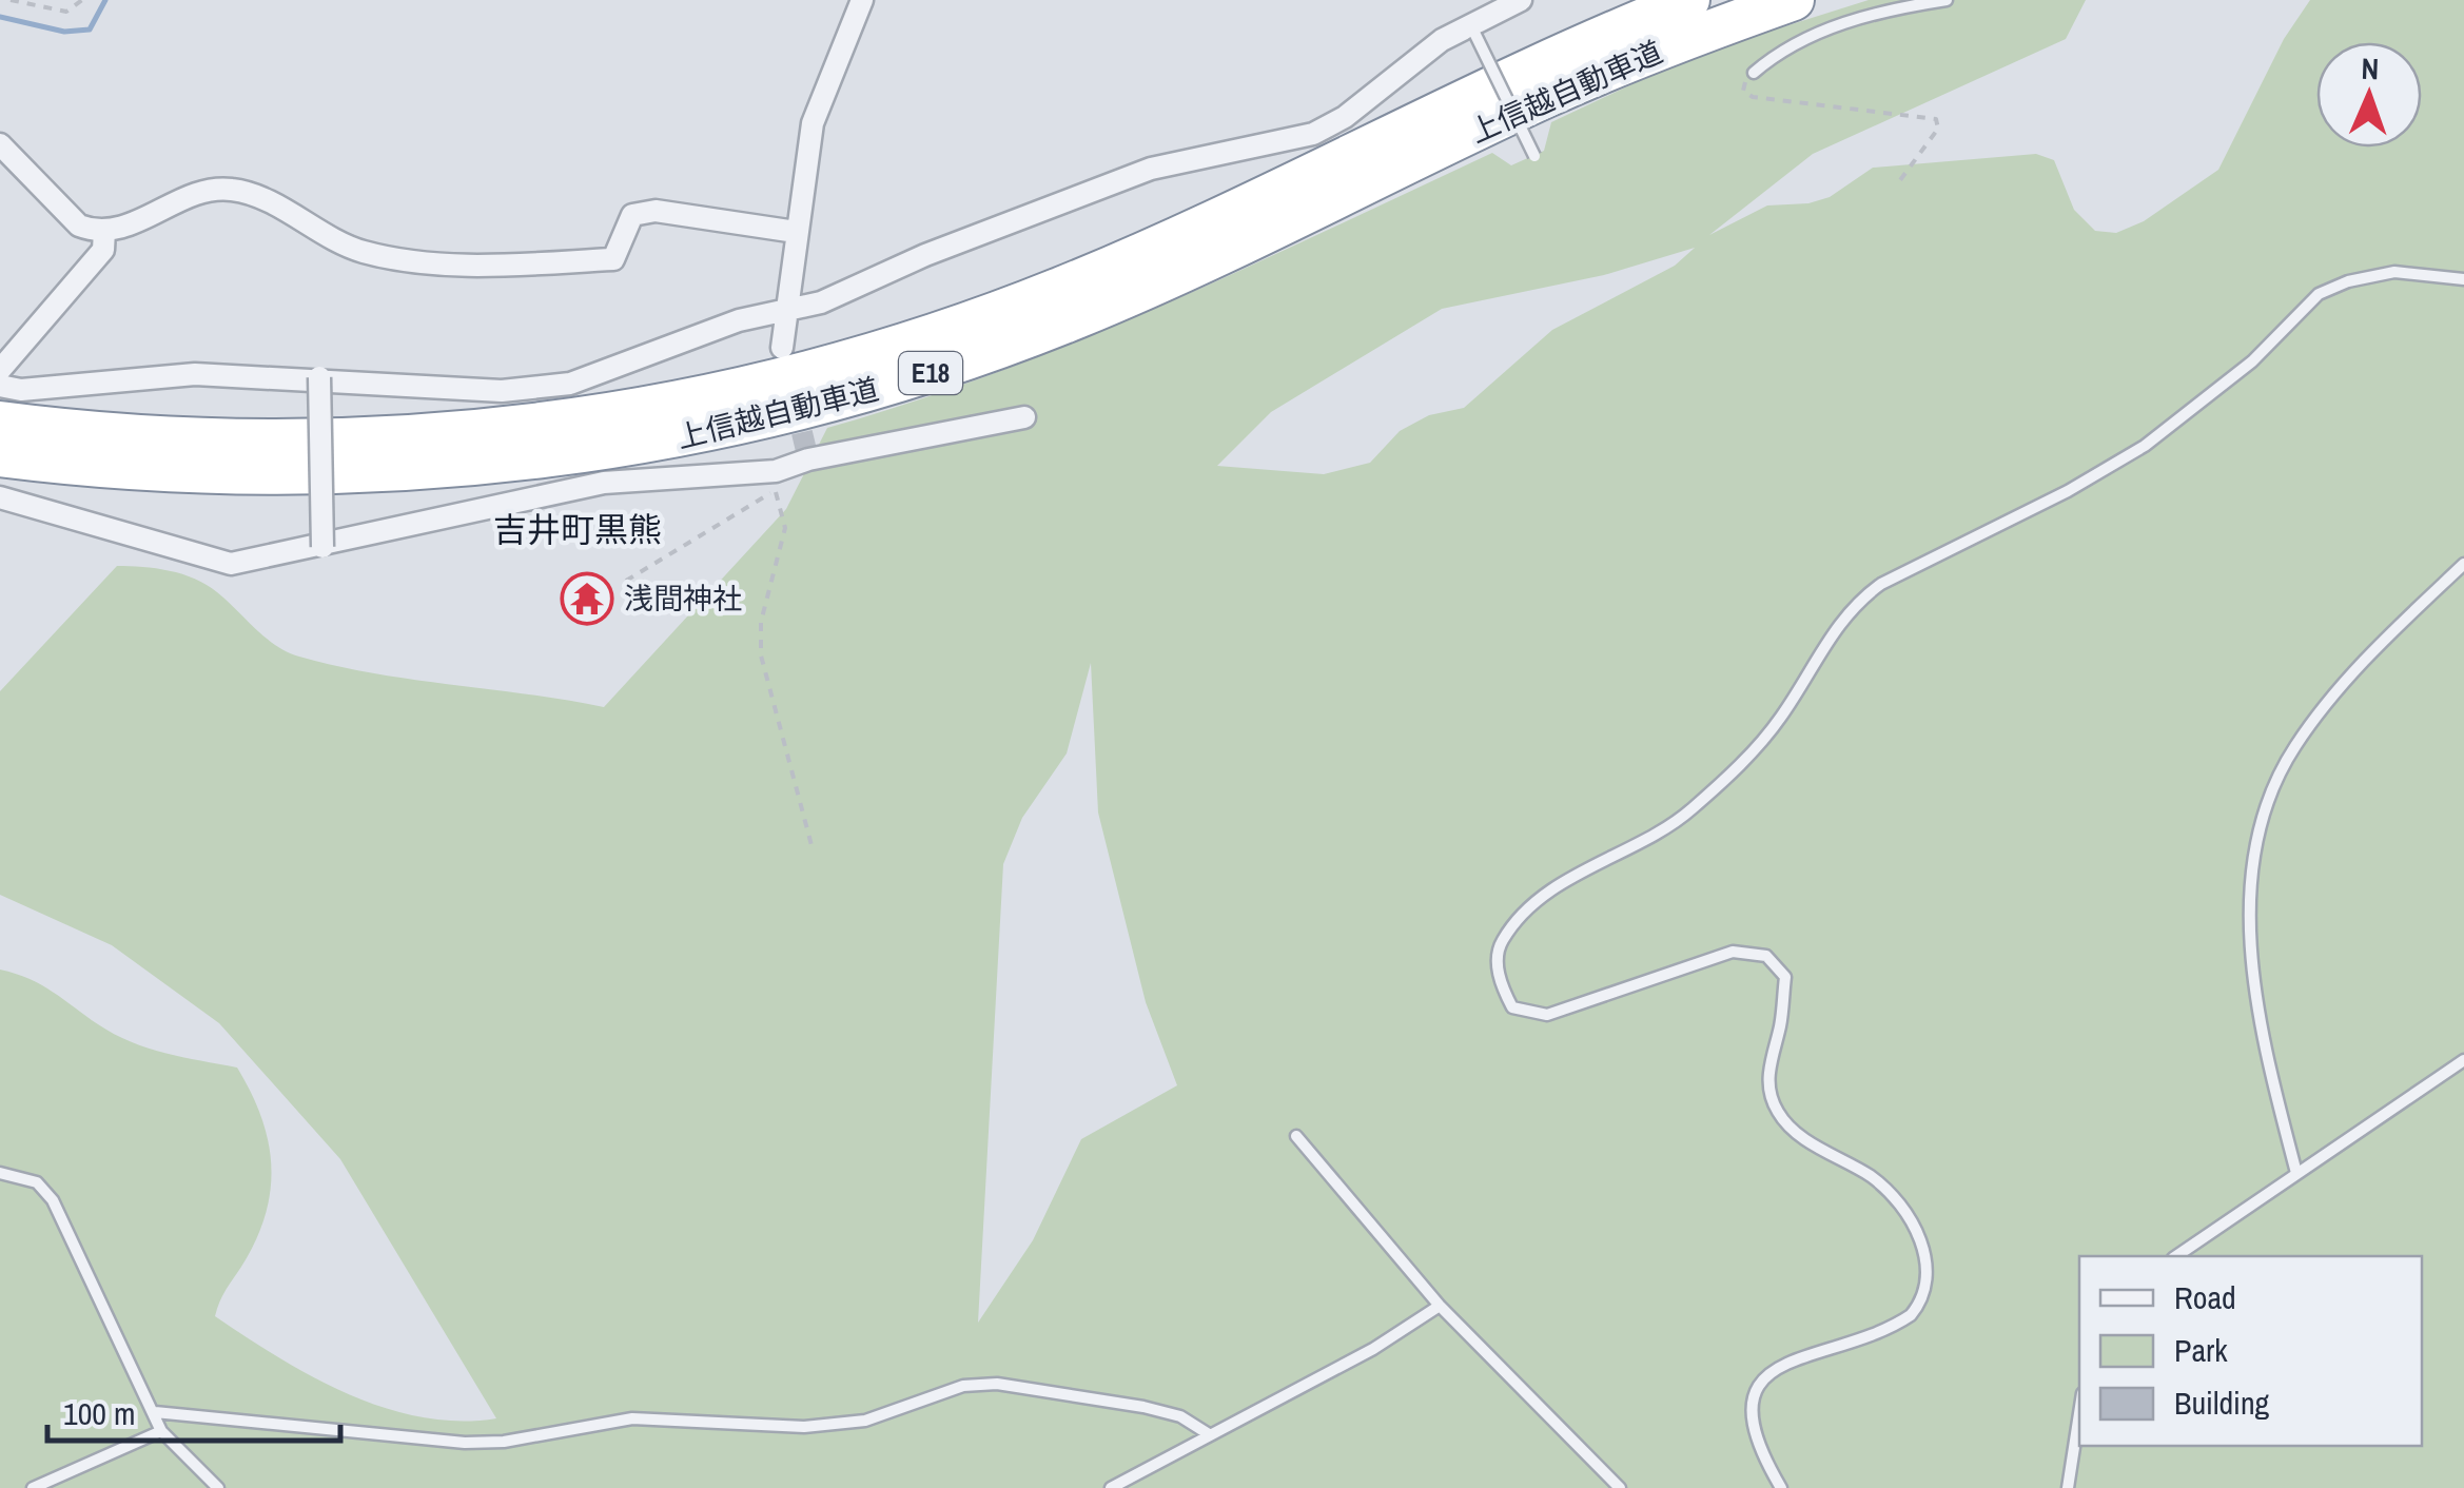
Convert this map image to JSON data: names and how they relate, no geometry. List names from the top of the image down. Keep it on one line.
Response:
{"streets":{"highway":["上信越自動車道","E18"]},"districts":["吉井町黒熊"],"places":{"temple":["浅間神社"]},"legend":["Road","Park","Building"],"scale_bar":"100 m","north":"top"}
